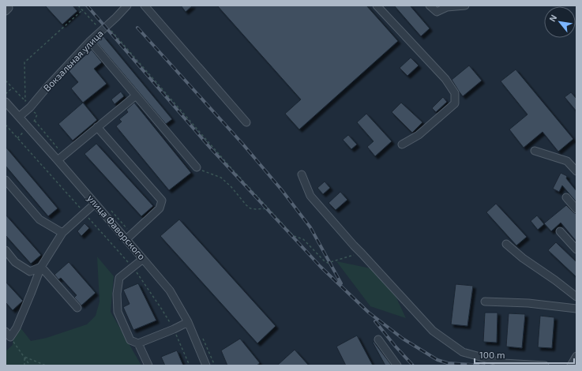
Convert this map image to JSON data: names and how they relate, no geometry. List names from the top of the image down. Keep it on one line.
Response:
{"streets":{"street":["Вокзальная улица","улица Фаворского"]},"crossings":[["Вокзальная улица","улица Фаворского"]],"scale_bar":"100 m","north":"top left"}
